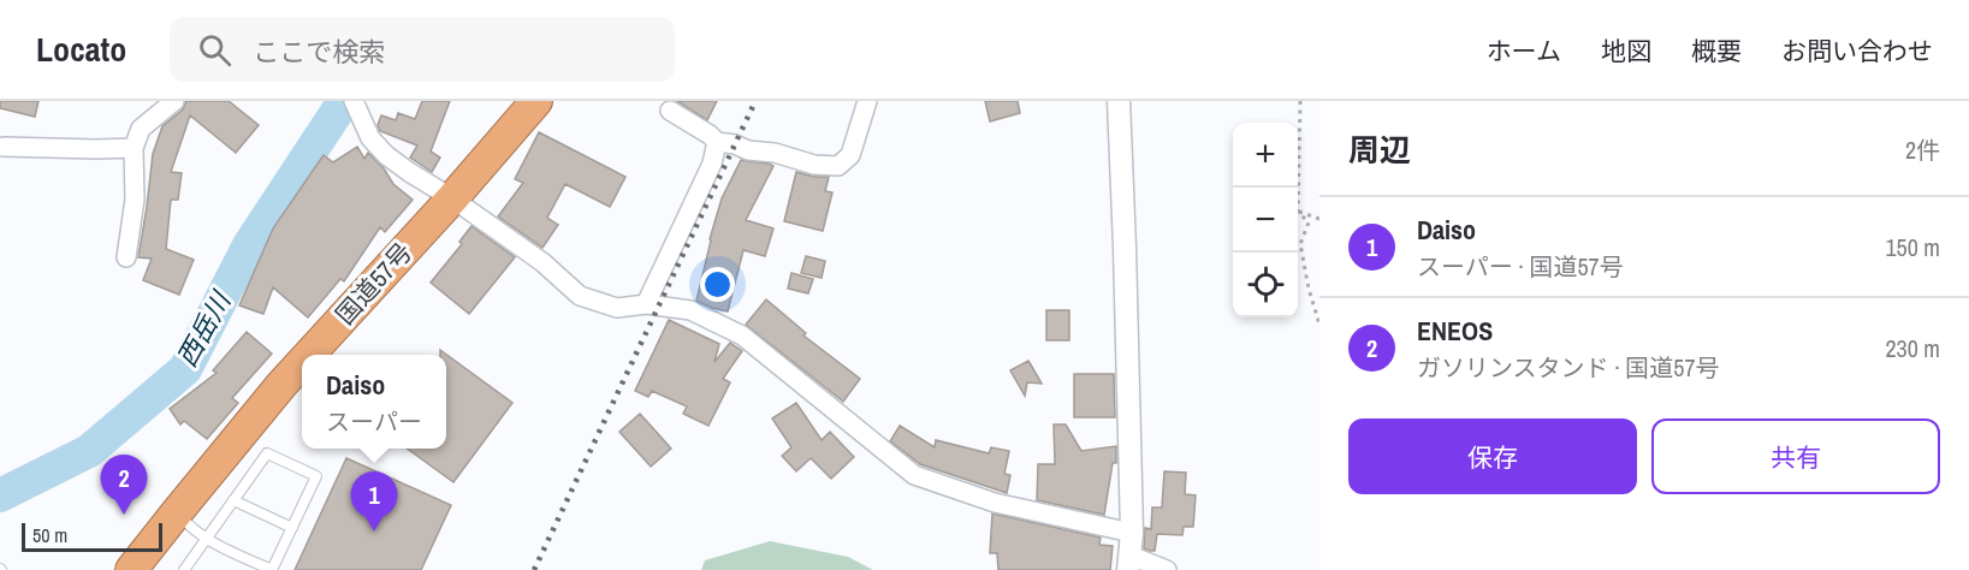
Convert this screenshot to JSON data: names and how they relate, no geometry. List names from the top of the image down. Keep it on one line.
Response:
{"streets":{"highway":["国道57号"]},"water":["西岳川"],"scale_bar":"50 m","page":{"header":"Locato","search":"ここで検索","nav":["ホーム","地図","概要","お問い合わせ"],"heading":["周辺","2件"],"map_buttons":["+","−"],"list":[{"mark":"1","name":"Daiso","note":"スーパー · 国道57号","value":"150 m"},{"mark":"2","name":"ENEOS","note":"ガソリンスタンド · 国道57号","value":"230 m"}],"popup":["Daiso","スーパー"],"buttons":["保存","共有"],"pins":["2","1"],"scale":"50 m"}}
